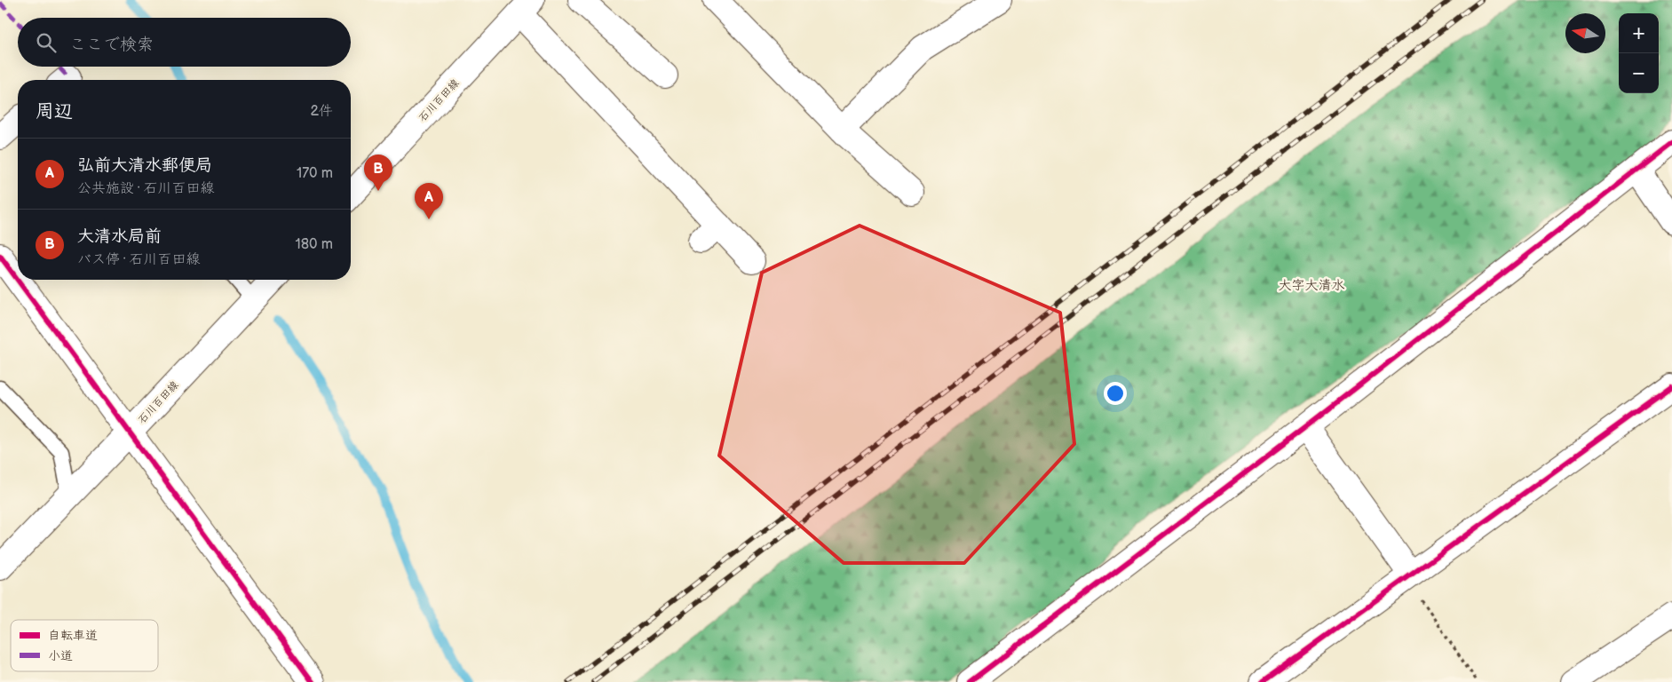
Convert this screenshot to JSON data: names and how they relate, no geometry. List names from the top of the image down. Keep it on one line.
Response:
{"streets":{"street":["石川百田線"]},"districts":["大字大清水"],"legend":["自転車道","小道"],"north":"left","page":{"map_buttons":["+","−"],"search":"ここで検索","heading":["周辺","2件"],"list":[{"mark":"A","name":"弘前大清水郵便局","note":"公共施設 · 石川百田線","value":"170 m"},{"mark":"B","name":"大清水局前","note":"バス停 · 石川百田線","value":"180 m"}],"pins":["B","A"]}}
